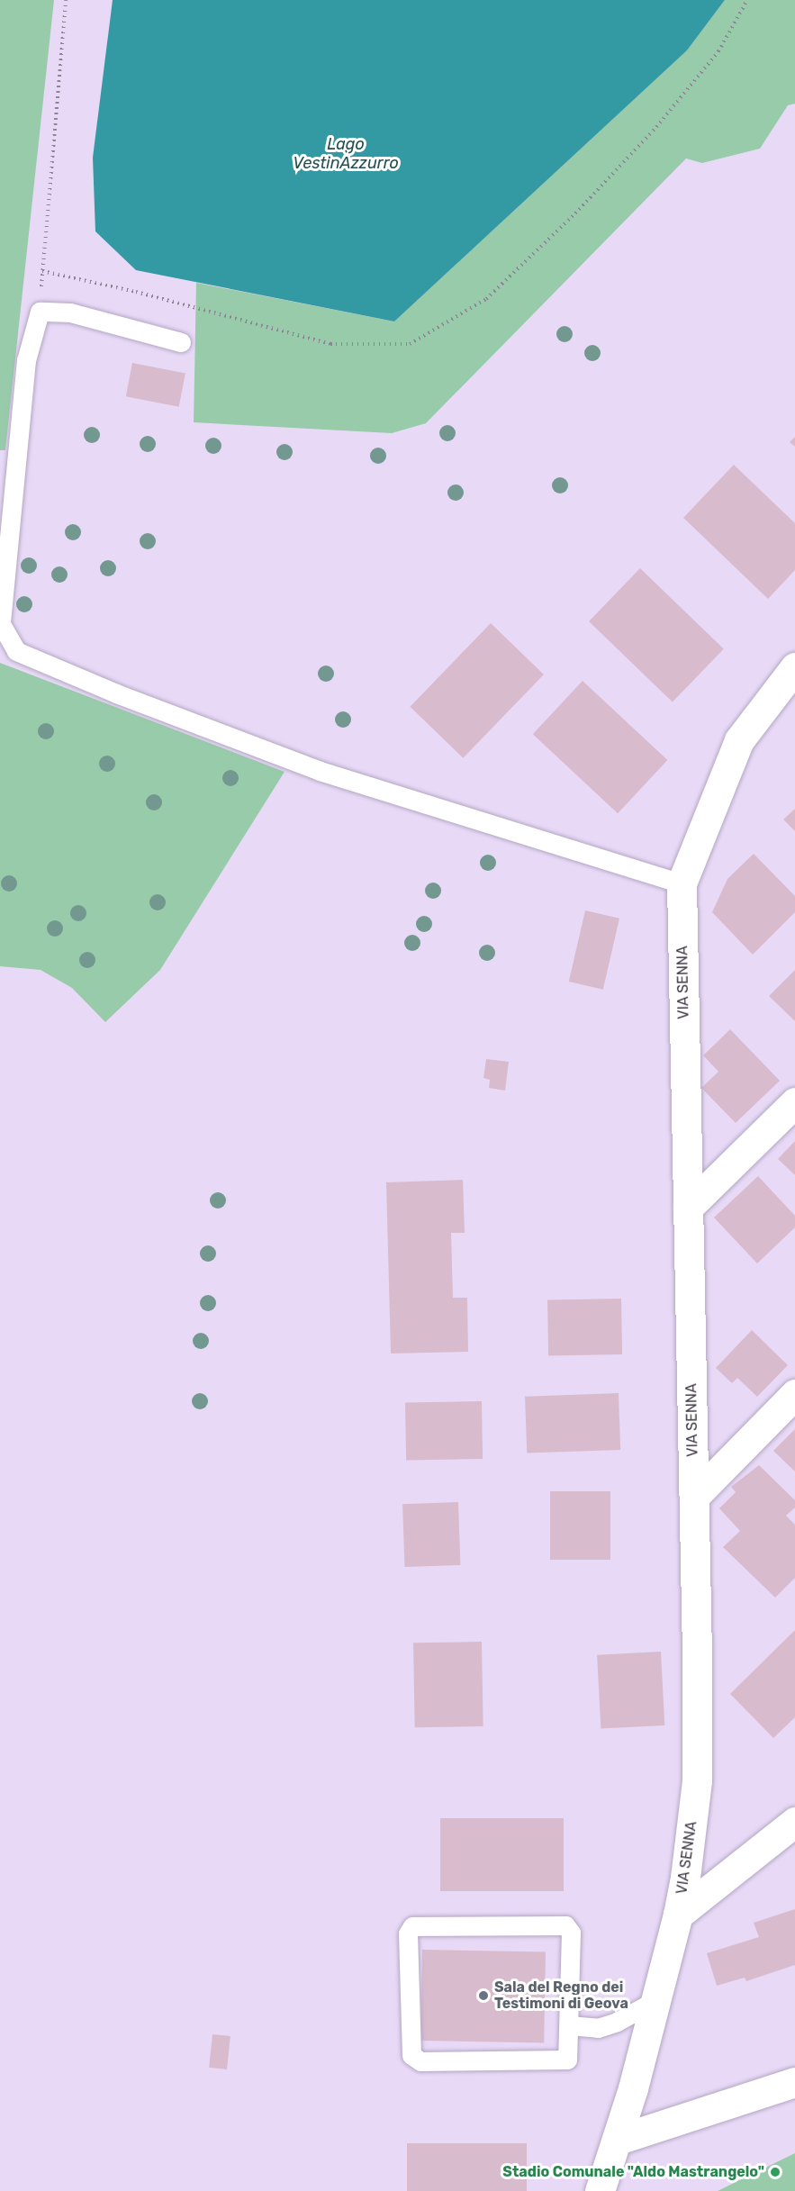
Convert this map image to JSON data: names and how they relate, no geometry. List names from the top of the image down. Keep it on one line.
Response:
{"streets":{"street":["VIA SENNA"]},"water":["Lago VestinAzzurro"],"places":["Sala del Regno dei Testimoni di Geova","Stadio Comunale \"Aldo Mastrangelo\""]}
